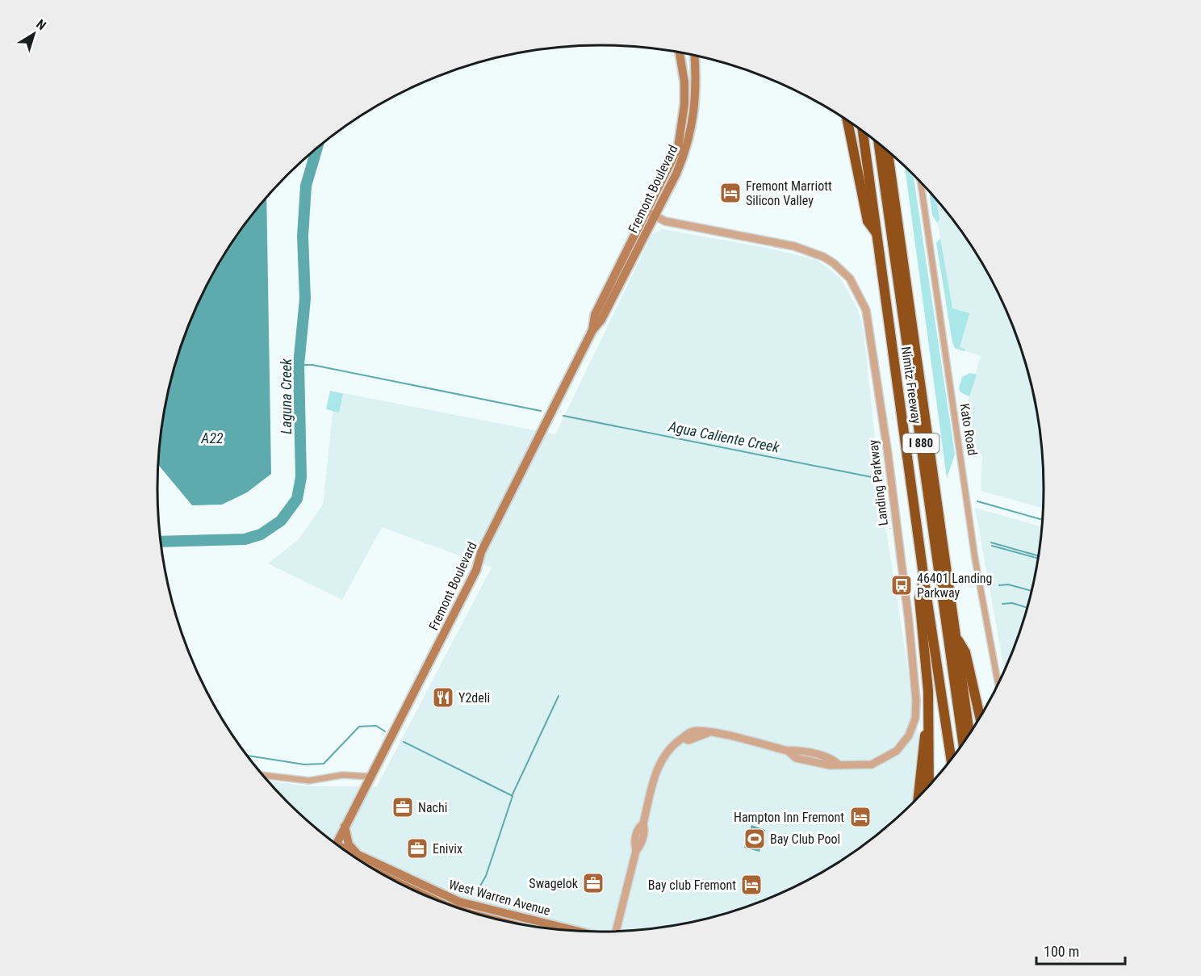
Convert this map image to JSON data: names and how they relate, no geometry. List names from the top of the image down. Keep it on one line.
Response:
{"streets":{"highway":["Nimitz Freeway","I 880"],"main road":["Fremont Boulevard","West Warren Avenue"],"street":["Kato Road","Landing Parkway"]},"crossings":[["Fremont Boulevard","Landing Parkway"]],"water":["Laguna Creek","Agua Caliente Creek","A22"],"places":{"hotel":["Fremont Marriott Silicon Valley","Hampton Inn Fremont","Bay club Fremont"],"bus stop":["46401 Landing Parkway"],"restaurant":["Y2deli"],"office":["Nachi","Enivix","Swagelok"],"sports":["Bay Club Pool"]},"scale_bar":"100 m","north":"top right"}
